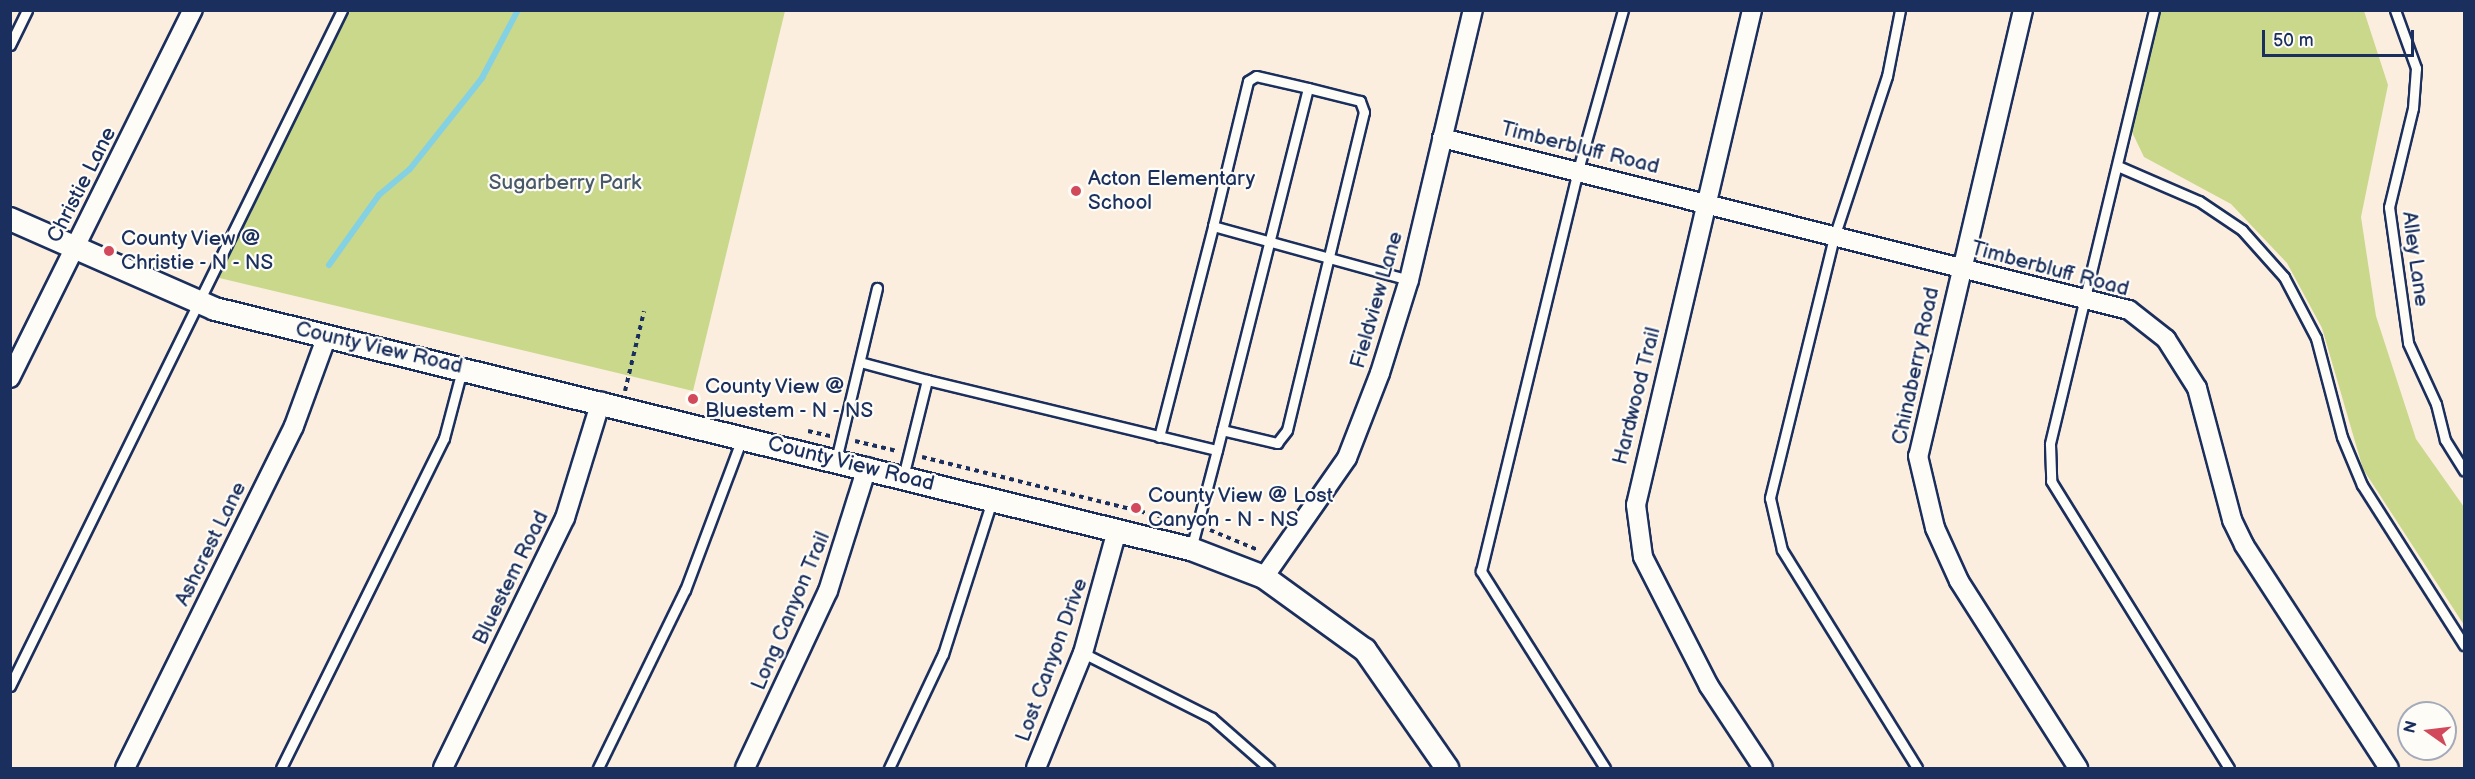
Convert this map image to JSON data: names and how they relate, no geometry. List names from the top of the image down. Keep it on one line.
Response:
{"streets":{"street":["Timberbluff Road","Christie Lane","Fieldview Lane","County View Road","Chinaberry Road","Hardwood Trail","Ashcrest Lane","Bluestem Road","Long Canyon Trail","Lost Canyon Drive"],"lane":["Alley Lane"]},"crossings":[["Timberbluff Road","Fieldview Lane"],["Timberbluff Road","Chinaberry Road"],["Timberbluff Road","Hardwood Trail"],["Christie Lane","County View Road"],["Fieldview Lane","County View Road"],["County View Road","Ashcrest Lane"],["County View Road","Bluestem Road"],["County View Road","Long Canyon Trail"],["County View Road","Lost Canyon Drive"]],"parks":["Sugarberry Park"],"places":["Acton Elementary School","County View @ Christie - N - NS","County View @ Bluestem - N - NS","County View @ Lost Canyon - N - NS"],"scale_bar":"50 m","north":"left"}
